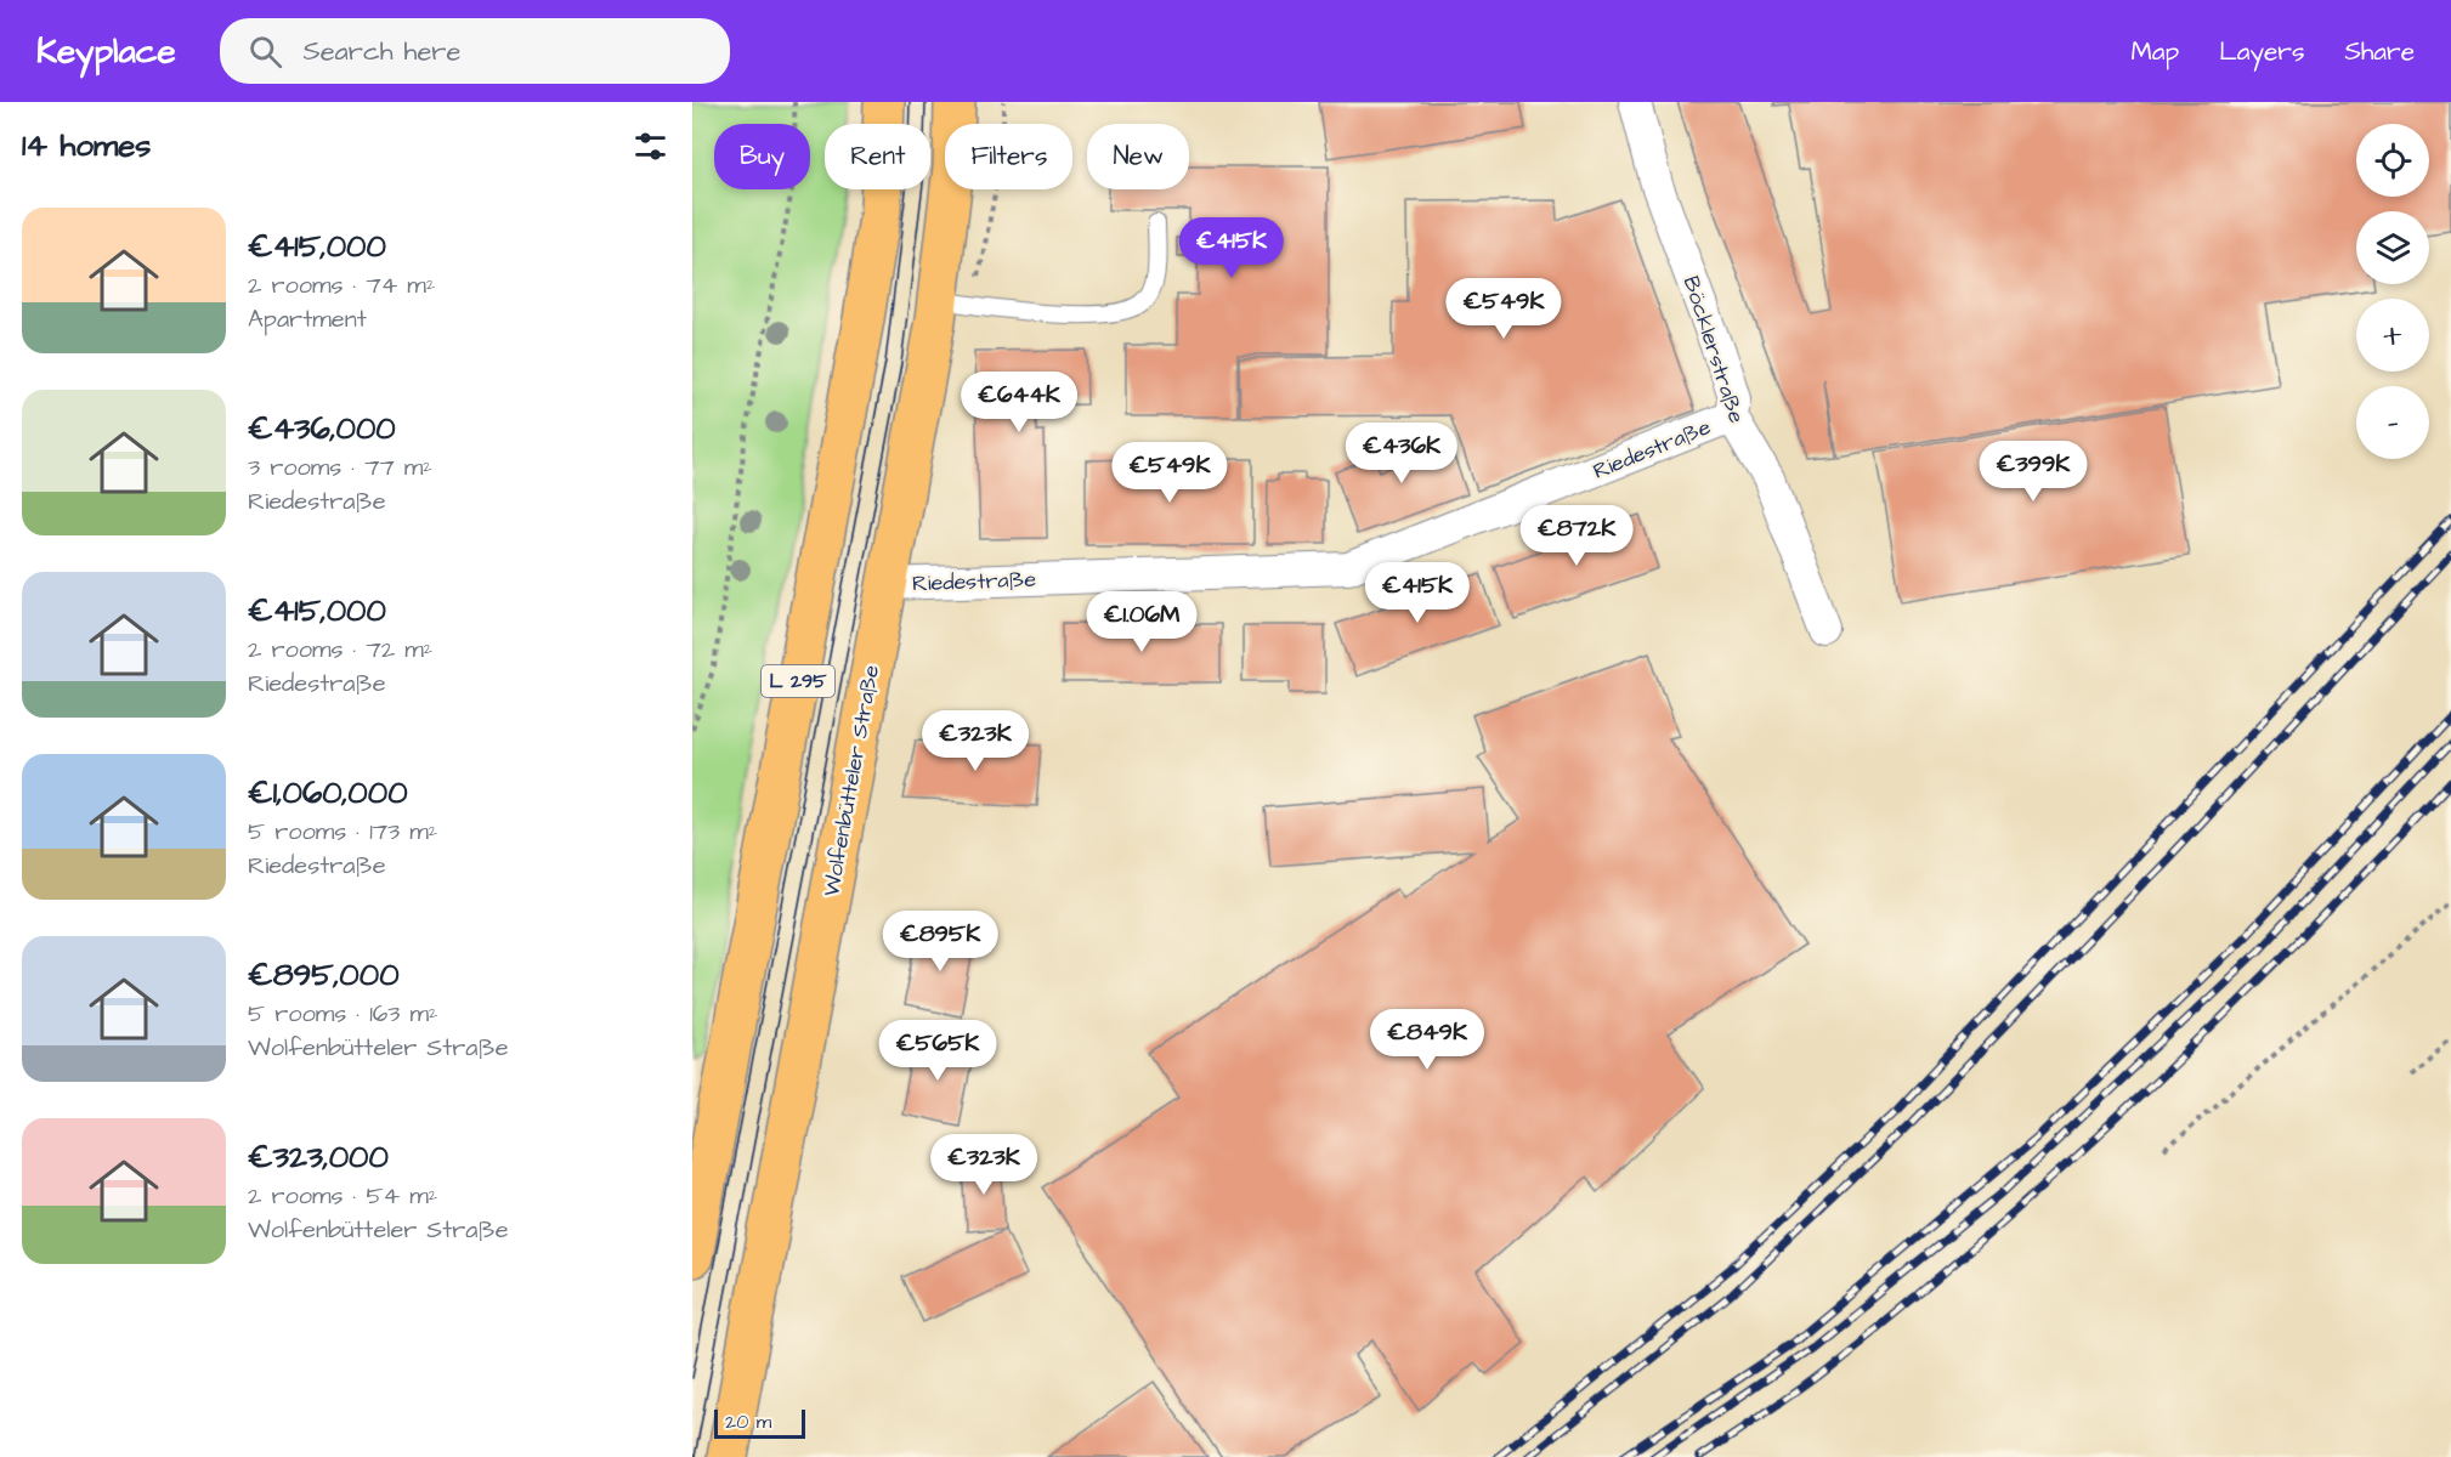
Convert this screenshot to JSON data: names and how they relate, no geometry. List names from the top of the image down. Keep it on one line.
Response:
{"streets":{"main road":["L 295","Wolfenbütteler Straße"],"street":["Böcklerstraße","Riedestraße"]},"crossings":[["Böcklerstraße","Riedestraße"],["Riedestraße","Wolfenbütteler Straße"]],"scale_bar":"20 m","page":{"header":"Keyplace","search":"Search here","nav":["Map","Layers","Share"],"heading":"14 homes","map_buttons":["+","−"],"chip":["Buy","Rent","Filters","New"],"list":[{"name":"€415,000","note":"2 rooms · 74 m² · Apartment"},{"name":"€436,000","note":"3 rooms · 77 m² · Riedestraße"},{"name":"€415,000","note":"2 rooms · 72 m² · Riedestraße"},{"name":"€1,060,000","note":"5 rooms · 173 m² · Riedestraße"},{"name":"€895,000","note":"5 rooms · 163 m² · Wolfenbütteler Straße"},{"name":"€323,000","note":"2 rooms · 54 m² · Wolfenbütteler Straße"}],"price":["€415K","€549K","€644K","€436K","€399K","€549K","€872K","€415K","€1.06M","€323K","€895K","€849K","€565K","€323K"],"scale":"20 m"}}
